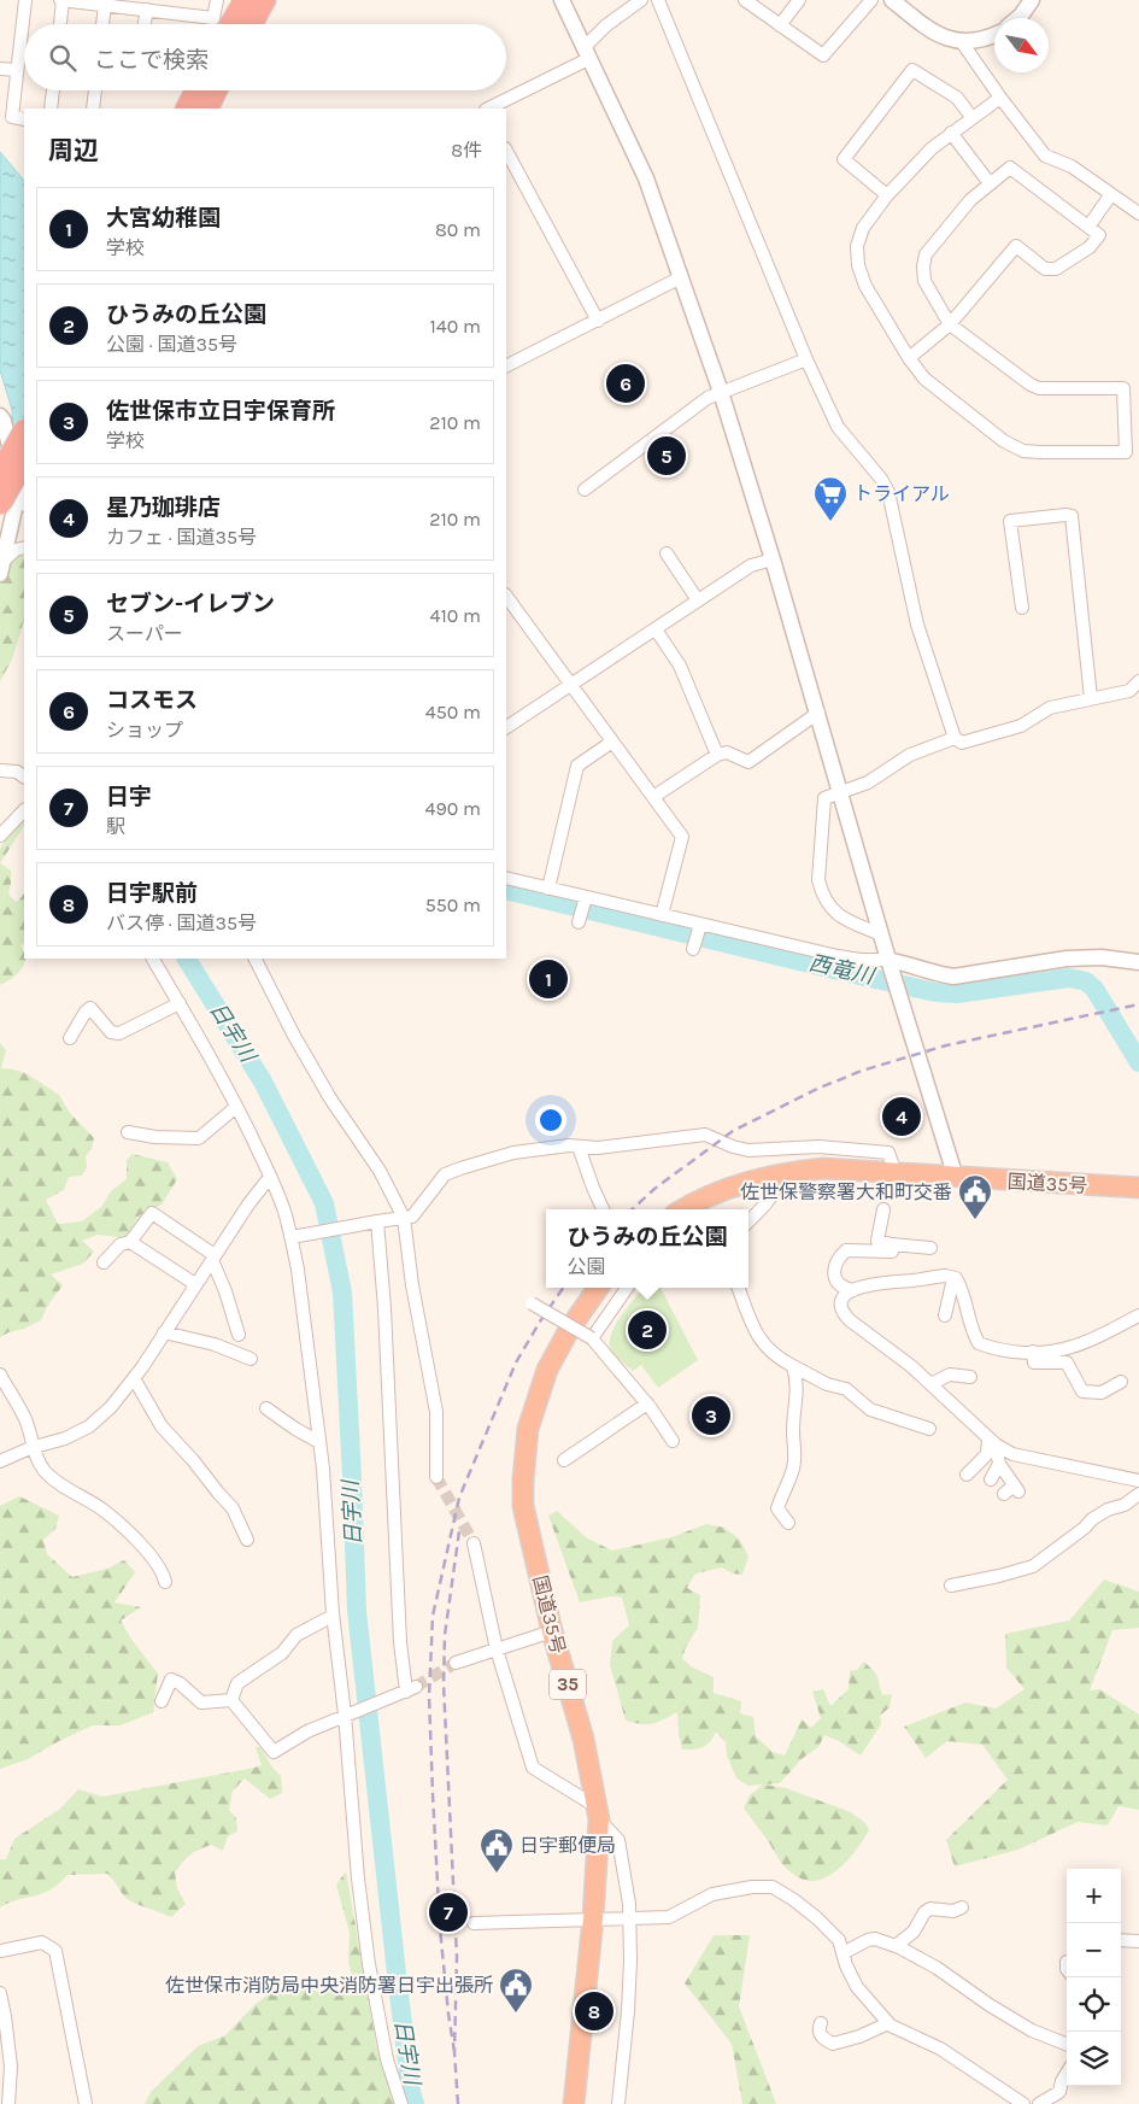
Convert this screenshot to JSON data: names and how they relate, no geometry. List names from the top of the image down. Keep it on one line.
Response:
{"streets":{"highway":["国道35号","35"]},"water":["西竜川","日宇川"],"places":{"supermarket":["トライアル"],"public building":["佐世保警察署大和町交番","日宇郵便局","佐世保市消防局中央消防署日宇出張所"]},"north":"bottom right","page":{"search":"ここで検索","heading":["周辺","8件"],"list":[{"mark":"1","name":"大宮幼稚園","note":"学校","value":"80 m"},{"mark":"2","name":"ひうみの丘公園","note":"公園 · 国道35号","value":"140 m"},{"mark":"3","name":"佐世保市立日宇保育所","note":"学校","value":"210 m"},{"mark":"4","name":"星乃珈琲店","note":"カフェ · 国道35号","value":"210 m"},{"mark":"5","name":"セブン-イレブン","note":"スーパー","value":"410 m"},{"mark":"6","name":"コスモス","note":"ショップ","value":"450 m"},{"mark":"7","name":"日宇","note":"駅","value":"490 m"},{"mark":"8","name":"日宇駅前","note":"バス停 · 国道35号","value":"550 m"}],"pins":["6","5","1","4","2","3","7","8"],"popup":["ひうみの丘公園","公園"],"map_buttons":["+","−"]}}
